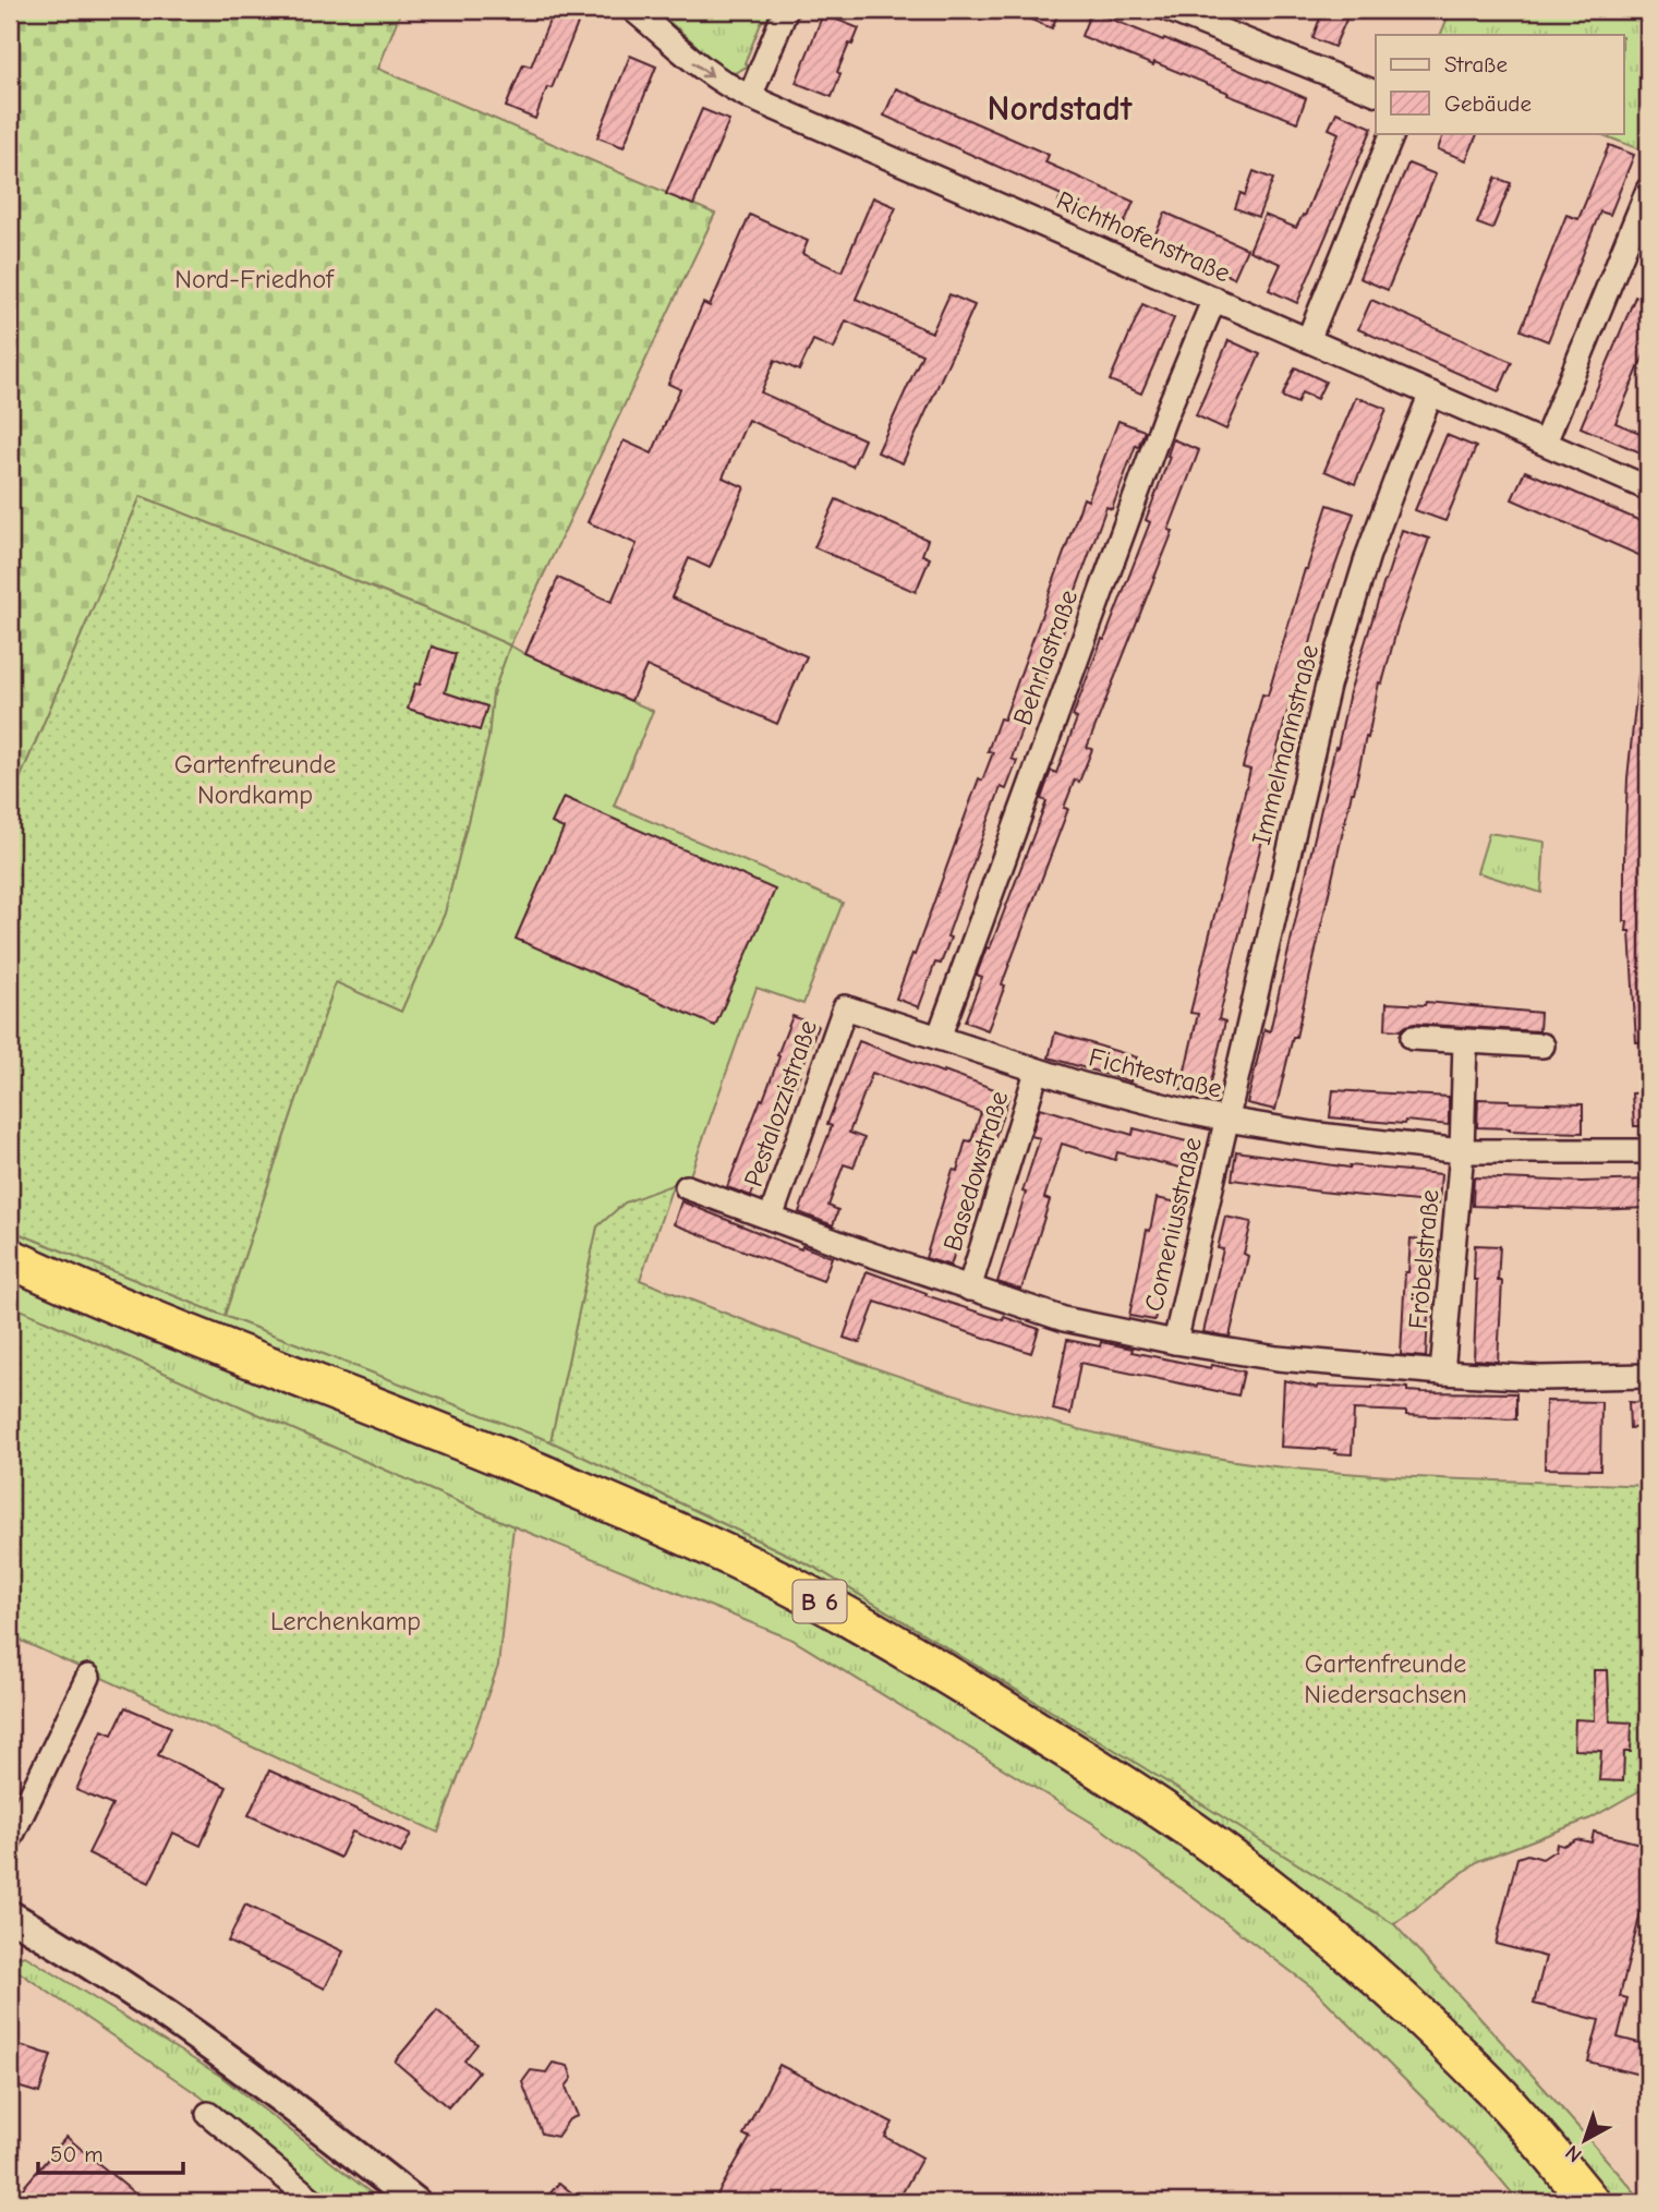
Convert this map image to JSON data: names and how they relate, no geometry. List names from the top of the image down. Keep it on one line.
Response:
{"streets":{"highway":["B 6"],"street":["Richthofenstraße","Behrlastraße","Immelmannstraße","Fichtestraße","Pestalozzistraße","Basedowstraße","Comeniusstraße","Fröbelstraße"]},"crossings":[["Richthofenstraße","Behrlastraße"],["Richthofenstraße","Immelmannstraße"],["Behrlastraße","Fichtestraße"],["Immelmannstraße","Fichtestraße"],["Immelmannstraße","Comeniusstraße"],["Fichtestraße","Pestalozzistraße"],["Fichtestraße","Basedowstraße"],["Fichtestraße","Comeniusstraße"],["Fichtestraße","Fröbelstraße"],["Pestalozzistraße","Basedowstraße"],["Basedowstraße","Comeniusstraße"],["Comeniusstraße","Fröbelstraße"]],"districts":["Nordstadt"],"parks":["Nord-Friedhof","Gartenfreunde Nordkamp","Lerchenkamp","Gartenfreunde Niedersachsen"],"legend":["Straße","Gebäude"],"scale_bar":"50 m","north":"bottom left"}
